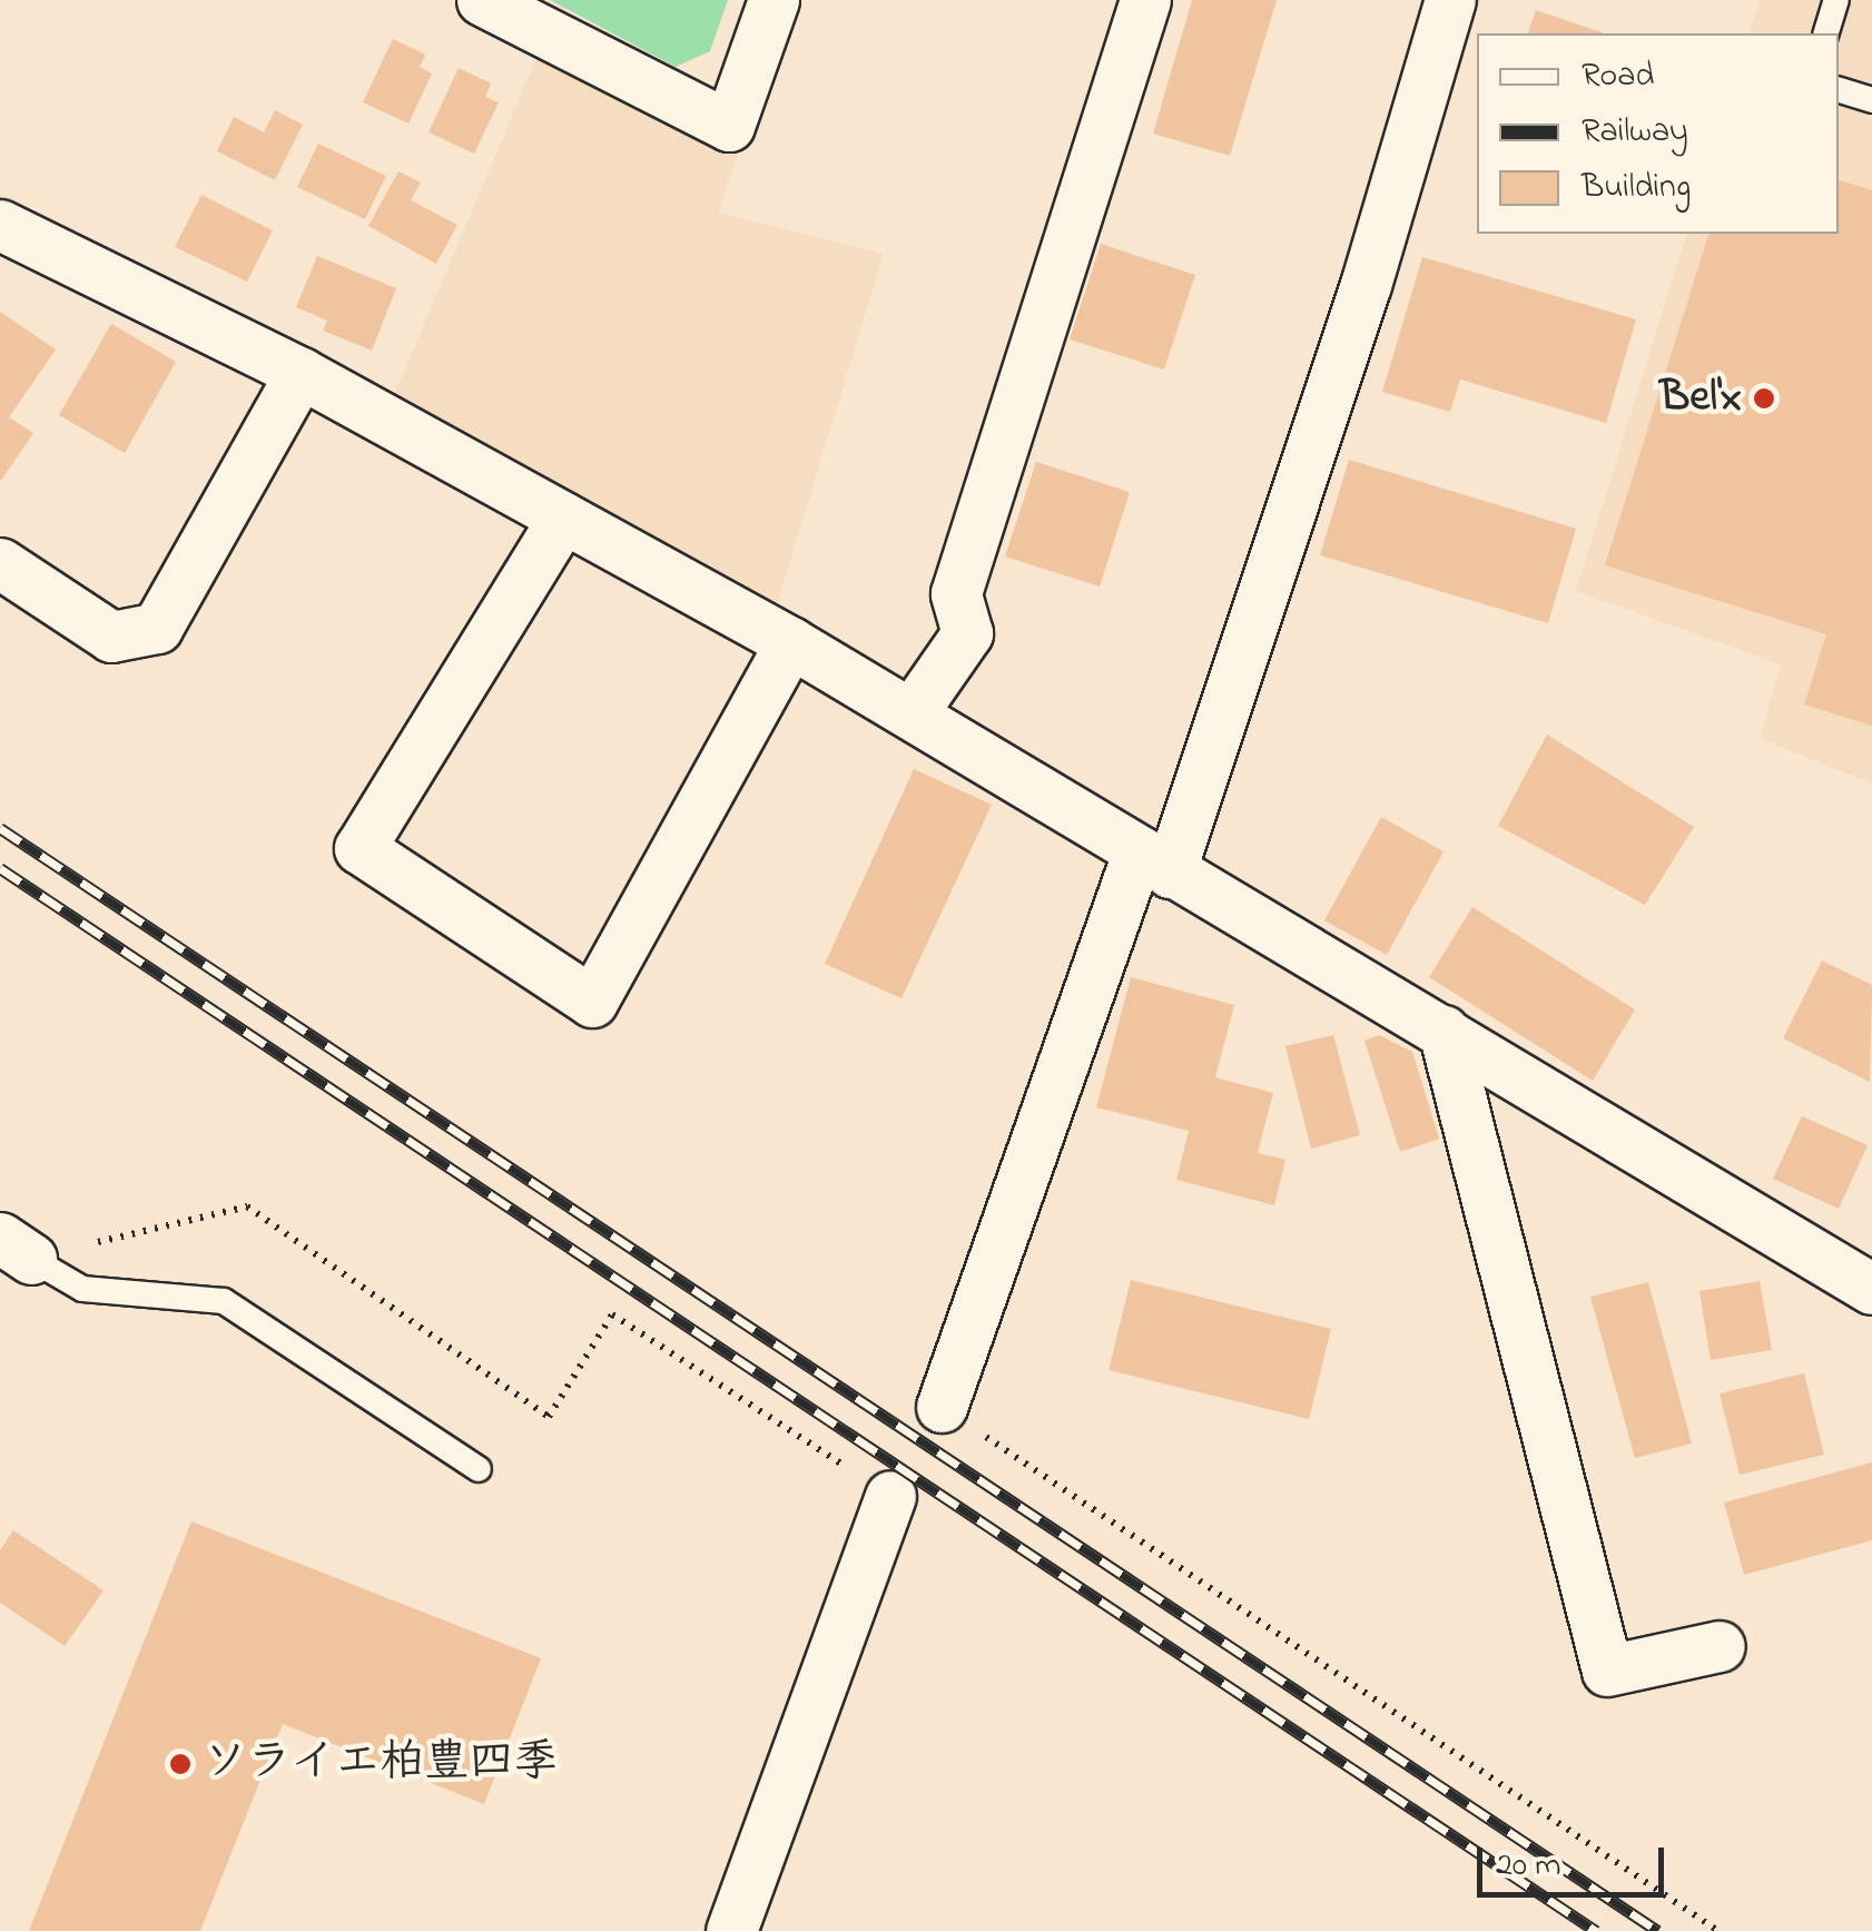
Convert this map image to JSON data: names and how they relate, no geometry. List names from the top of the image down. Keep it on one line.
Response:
{"places":["Bel'x","ソライエ柏豊四季"],"legend":["Road","Railway","Building"],"scale_bar":"20 m"}
